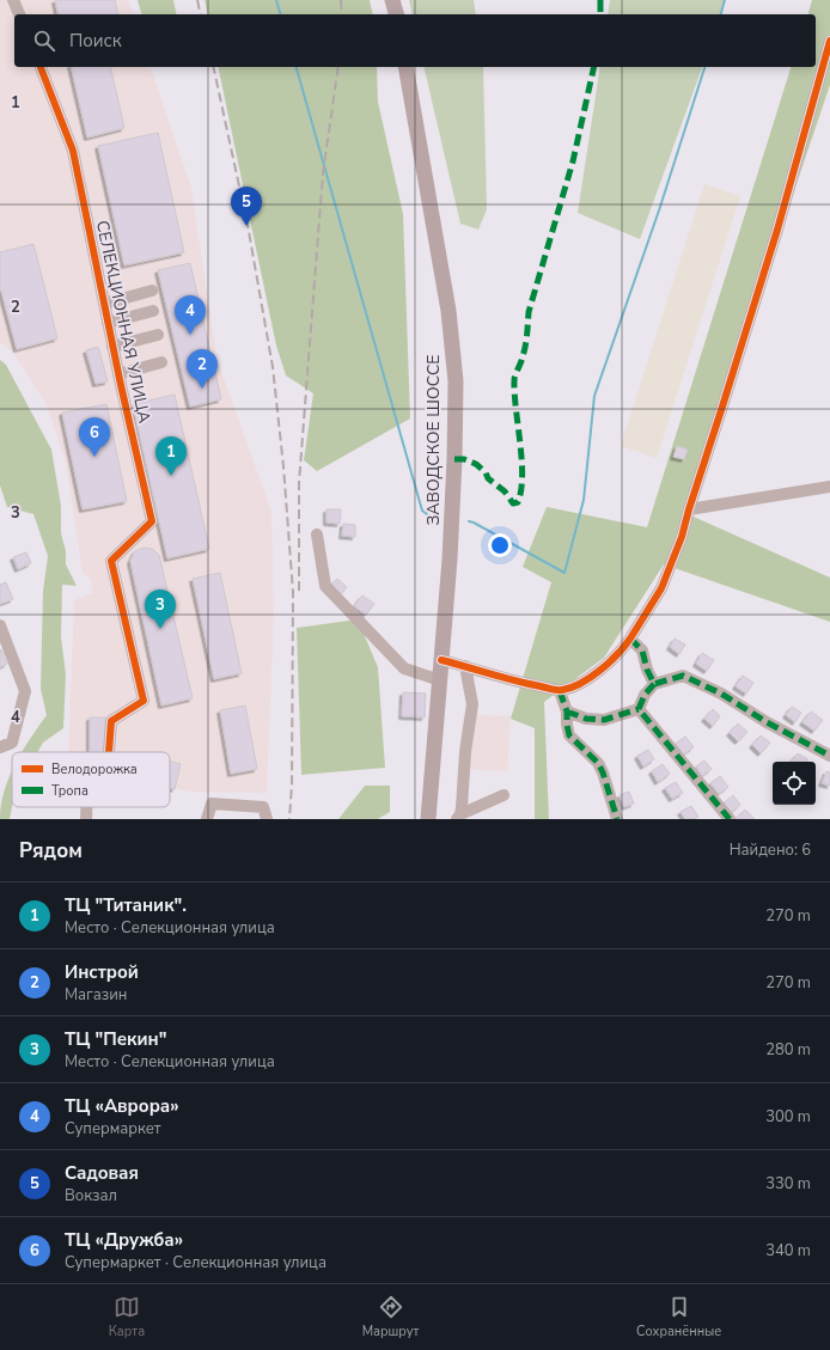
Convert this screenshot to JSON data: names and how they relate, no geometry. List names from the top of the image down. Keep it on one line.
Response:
{"streets":{"main road":["ЗАВОДСКОЕ ШОССЕ"],"street":["СЕЛЕКЦИОННАЯ УЛИЦА"]},"legend":["Велодорожка","Тропа"],"page":{"search":"Поиск","pins":["5","4","2","6","1","3"],"heading":["Рядом","Найдено: 6"],"list":[{"mark":"1","name":"ТЦ \"Титаник\".","note":"Место · Селекционная улица","value":"270 m"},{"mark":"2","name":"Инстрой","note":"Магазин","value":"270 m"},{"mark":"3","name":"ТЦ \"Пекин\"","note":"Место · Селекционная улица","value":"280 m"},{"mark":"4","name":"ТЦ «Аврора»","note":"Супермаркет","value":"300 m"},{"mark":"5","name":"Садовая","note":"Вокзал","value":"330 m"},{"mark":"6","name":"ТЦ «Дружба»","note":"Супермаркет · Селекционная улица","value":"340 m"}],"nav":["Карта","Маршрут","Сохранённые"]},"grid":{"rows":["1","2","3","4"]}}
